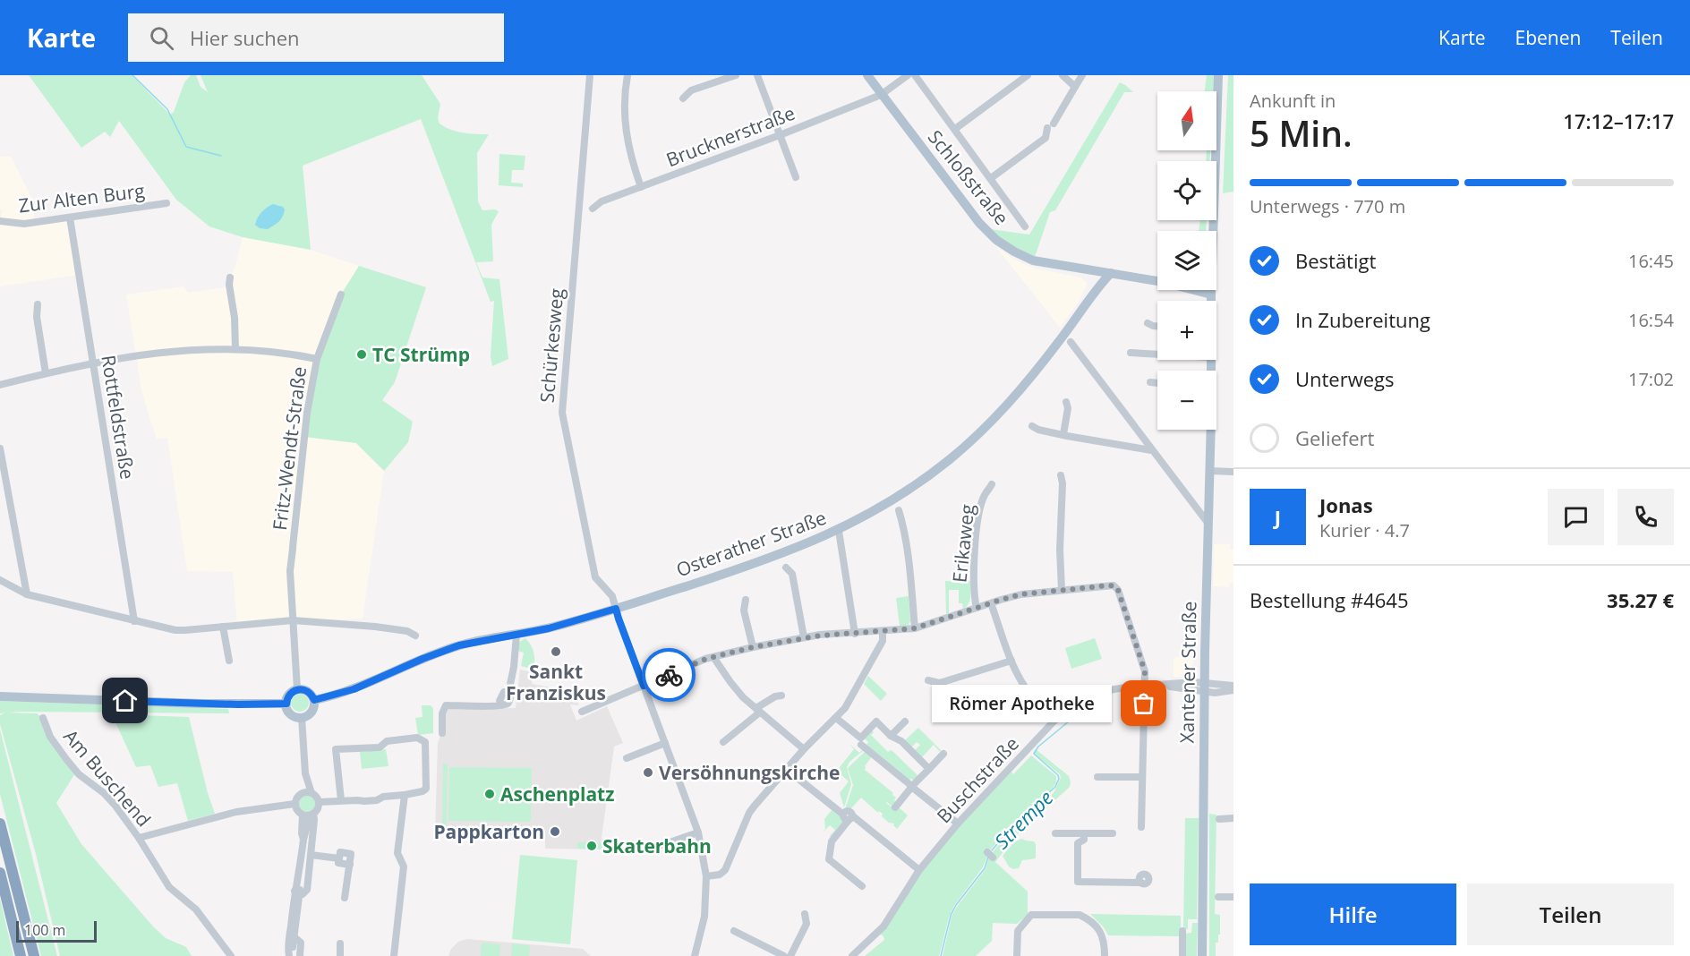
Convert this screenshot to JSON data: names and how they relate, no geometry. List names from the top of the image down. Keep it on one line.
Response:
{"streets":{"main road":["Schloßstraße","Osterather Straße","Xantener Straße"],"street":["Brucknerstraße","Zur Alten Burg","Schürkesweg","Rottfeldstraße","Fritz-Wendt-Straße","Erikaweg","Am Buschend","Buschstraße"]},"crossings":[["Brucknerstraße","Schloßstraße"],["Schloßstraße","Osterather Straße"],["Zur Alten Burg","Rottfeldstraße"],["Schürkesweg","Osterather Straße"],["Fritz-Wendt-Straße","Osterather Straße"],["Xantener Straße","Buschstraße"]],"water":["Strempe"],"places":["TC Strümp","Sankt Franziskus","Römer Apotheke","Versöhnungskirche","Aschenplatz","Pappkarton","Skaterbahn"],"scale_bar":"100 m","north":"top","page":{"header":"Karte","search":"Hier suchen","nav":["Karte","Ebenen","Teilen"],"heading":["5 Min.","Ankunft in","17:12–17:17"],"panel":["Jonas","Kurier · 4.7","Bestellung #4645","35.27 €"],"map_buttons":["+","−"],"bar":"Unterwegs · 770 m","list":[["Bestätigt","16:45"],["In Zubereitung","16:54"],["Unterwegs","17:02"],"Geliefert"],"round":"J","bubble":"Römer Apotheke","buttons":["Hilfe","Teilen"],"scale":"100 m"}}
